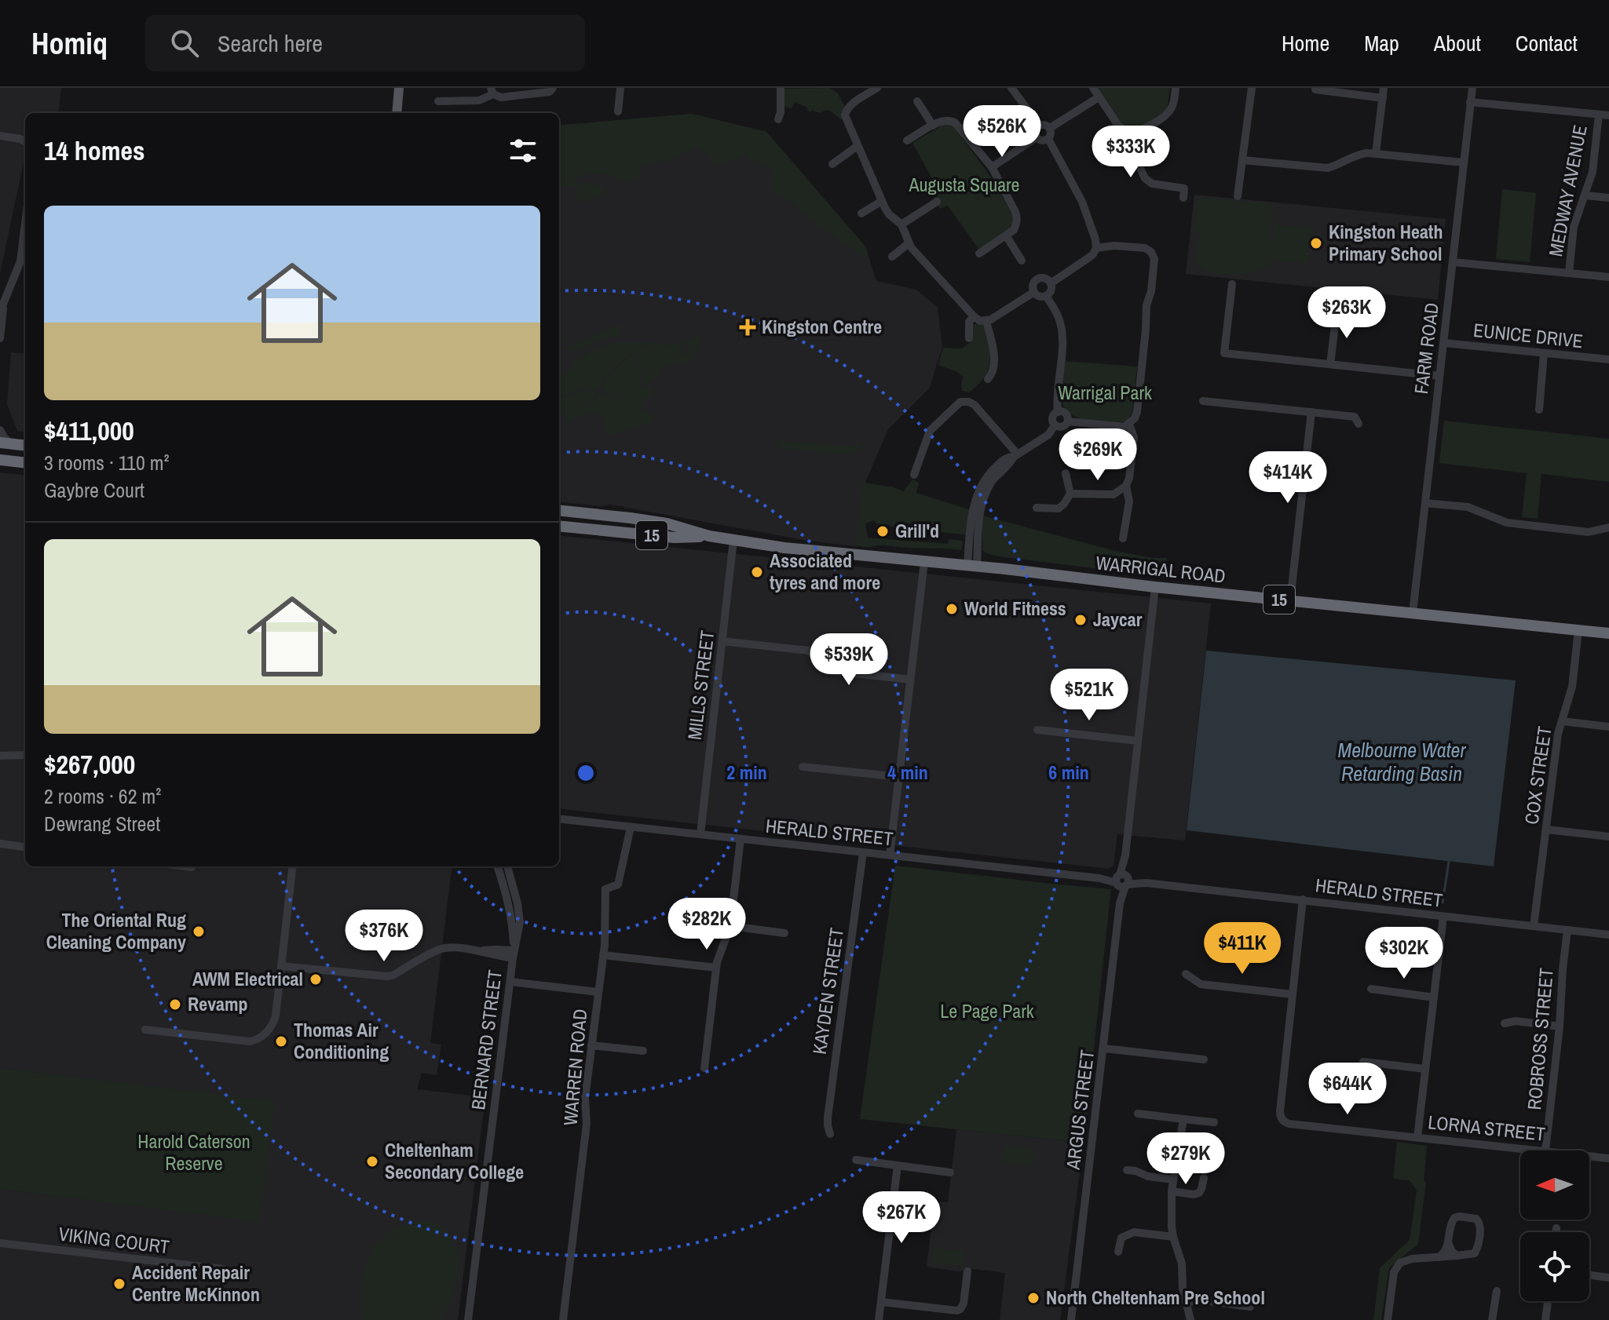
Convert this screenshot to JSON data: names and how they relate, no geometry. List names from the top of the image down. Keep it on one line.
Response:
{"streets":{"highway":["15","WARRIGAL ROAD"],"street":["MEDWAY AVENUE","EUNICE DRIVE","FARM ROAD","MILLS STREET","COX STREET","HERALD STREET","KAYDEN STREET","ROBROSS STREET","BERNARD STREET","WARREN ROAD","ARGUS STREET","LORNA STREET","VIKING COURT"]},"crossings":[["EUNICE DRIVE","FARM ROAD"],["FARM ROAD","WARRIGAL ROAD"],["WARRIGAL ROAD","MILLS STREET"],["WARRIGAL ROAD","COX STREET"],["WARRIGAL ROAD","ARGUS STREET"],["MILLS STREET","HERALD STREET"],["COX STREET","HERALD STREET"],["HERALD STREET","KAYDEN STREET"],["HERALD STREET","ROBROSS STREET"],["HERALD STREET","WARREN ROAD"],["HERALD STREET","ARGUS STREET"],["HERALD STREET","LORNA STREET"],["ROBROSS STREET","LORNA STREET"]],"water":["Melbourne Water Retarding Basin"],"parks":["Augusta Square","Warrigal Park","Le Page Park","Harold Caterson Reserve"],"places":{"other":["Kingston Heath Primary School","Grill'd","Associated tyres and more","World Fitness","Jaycar","The Oriental Rug Cleaning Company","AWM Electrical","Revamp","Thomas Air Conditioning","Cheltenham Secondary College","Accident Repair Centre McKinnon","North Cheltenham Pre School"],"health":["Kingston Centre"]},"north":"left","page":{"header":"Homiq","search":"Search here","nav":["Home","Map","About","Contact"],"price":["$526K","$333K","$263K","$269K","$414K","$539K","$521K","$282K","$376K","$411K","$302K","$644K","$279K","$267K"],"heading":"14 homes","list":[{"name":"$411,000","note":"3 rooms · 110 m² · Gaybre Court"},{"name":"$267,000","note":"2 rooms · 62 m² · Dewrang Street"}]},"rings":["2 min","4 min","6 min"]}
